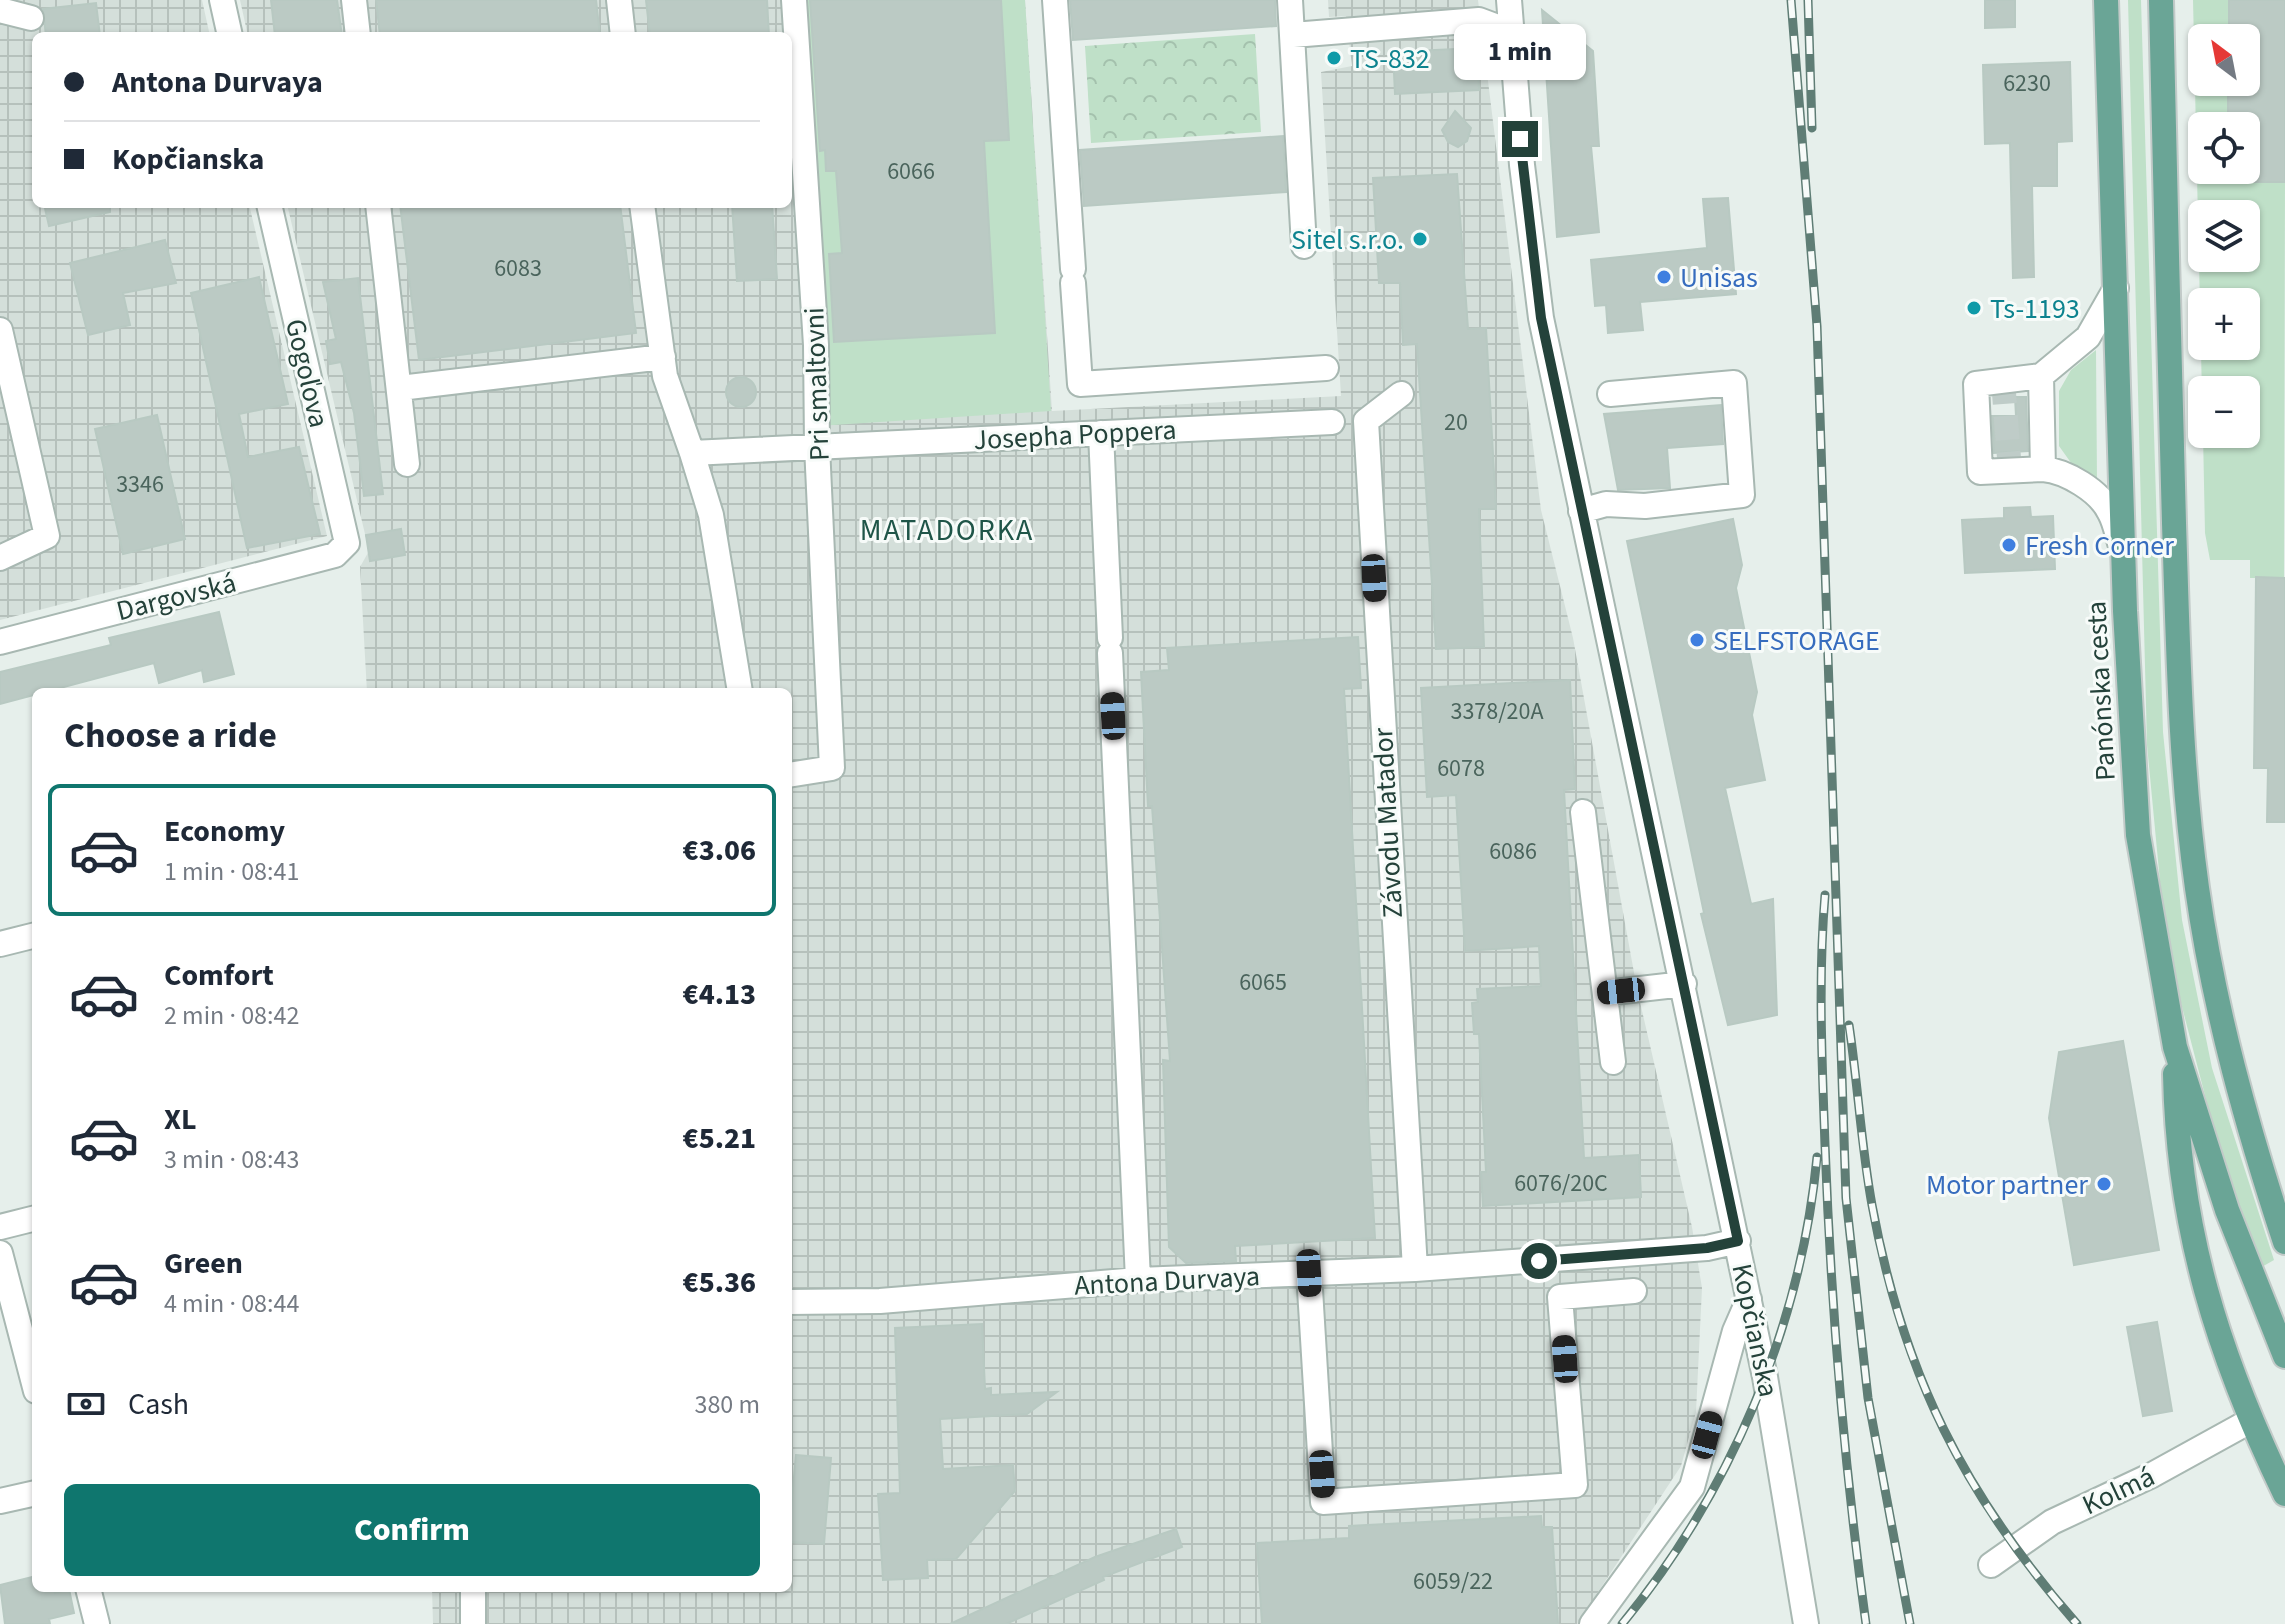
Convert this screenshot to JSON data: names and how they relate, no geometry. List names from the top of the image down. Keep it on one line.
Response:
{"streets":{"main road":["Panónska cesta"],"street":["Gogoľova","Pri smaltovni","Josepha Poppera","Dargovská","Závodu Matador","Antona Durvaya","Kopčianska","Kolmá"]},"crossings":[["Gogoľova","Dargovská"],["Pri smaltovni","Josepha Poppera"],["Závodu Matador","Antona Durvaya"],["Antona Durvaya","Kopčianska"]],"districts":["MATADORKA"],"places":["TS-832","Sitel s.r.o.","Unisas","Ts-1193","Fresh Corner","SELFSTORAGE","Motor partner"],"house_numbers":["6230","6066","6083","20","3346","3378/20A","6078","6086","6065","6076/20C","6059/22"],"north":"top left","page":{"map_buttons":["+","−"],"bubble":"1 min","banner":["Antona Durvaya","Kopčianska"],"heading":"Choose a ride","list":[{"name":"Economy","note":"1 min · 08:41","value":"€3.06"},{"name":"Comfort","note":"2 min · 08:42","value":"€4.13"},{"name":"XL","note":"3 min · 08:43","value":"€5.21"},{"name":"Green","note":"4 min · 08:44","value":"€5.36"}],"pay":["Cash","380 m"],"buttons":"Confirm"}}
